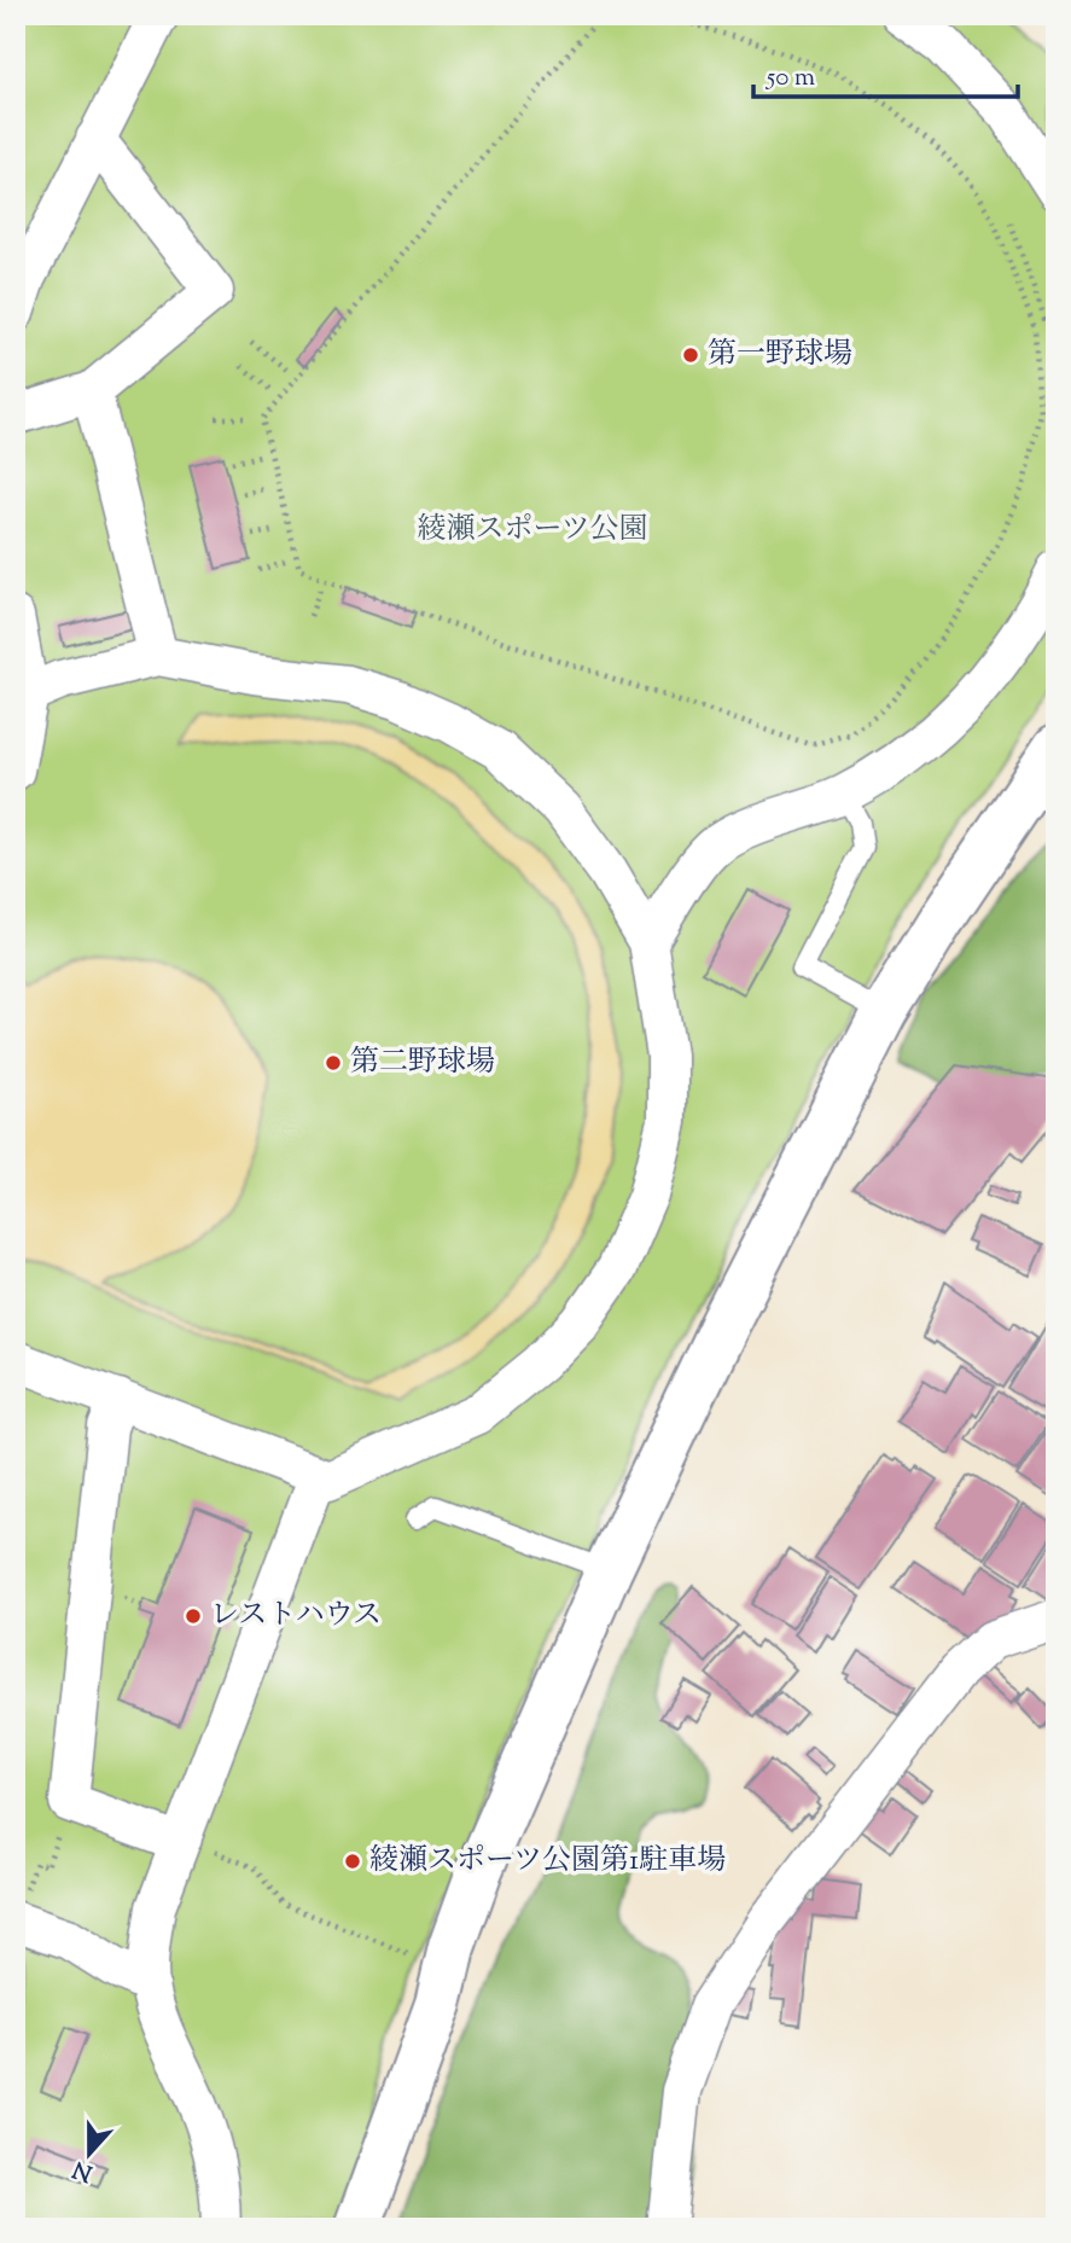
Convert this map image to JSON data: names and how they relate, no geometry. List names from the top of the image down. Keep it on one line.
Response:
{"parks":["綾瀬スポーツ公園"],"places":["第一野球場","第二野球場","レストハウス","綾瀬スポーツ公園第1駐車場"],"scale_bar":"50 m","north":"bottom"}
